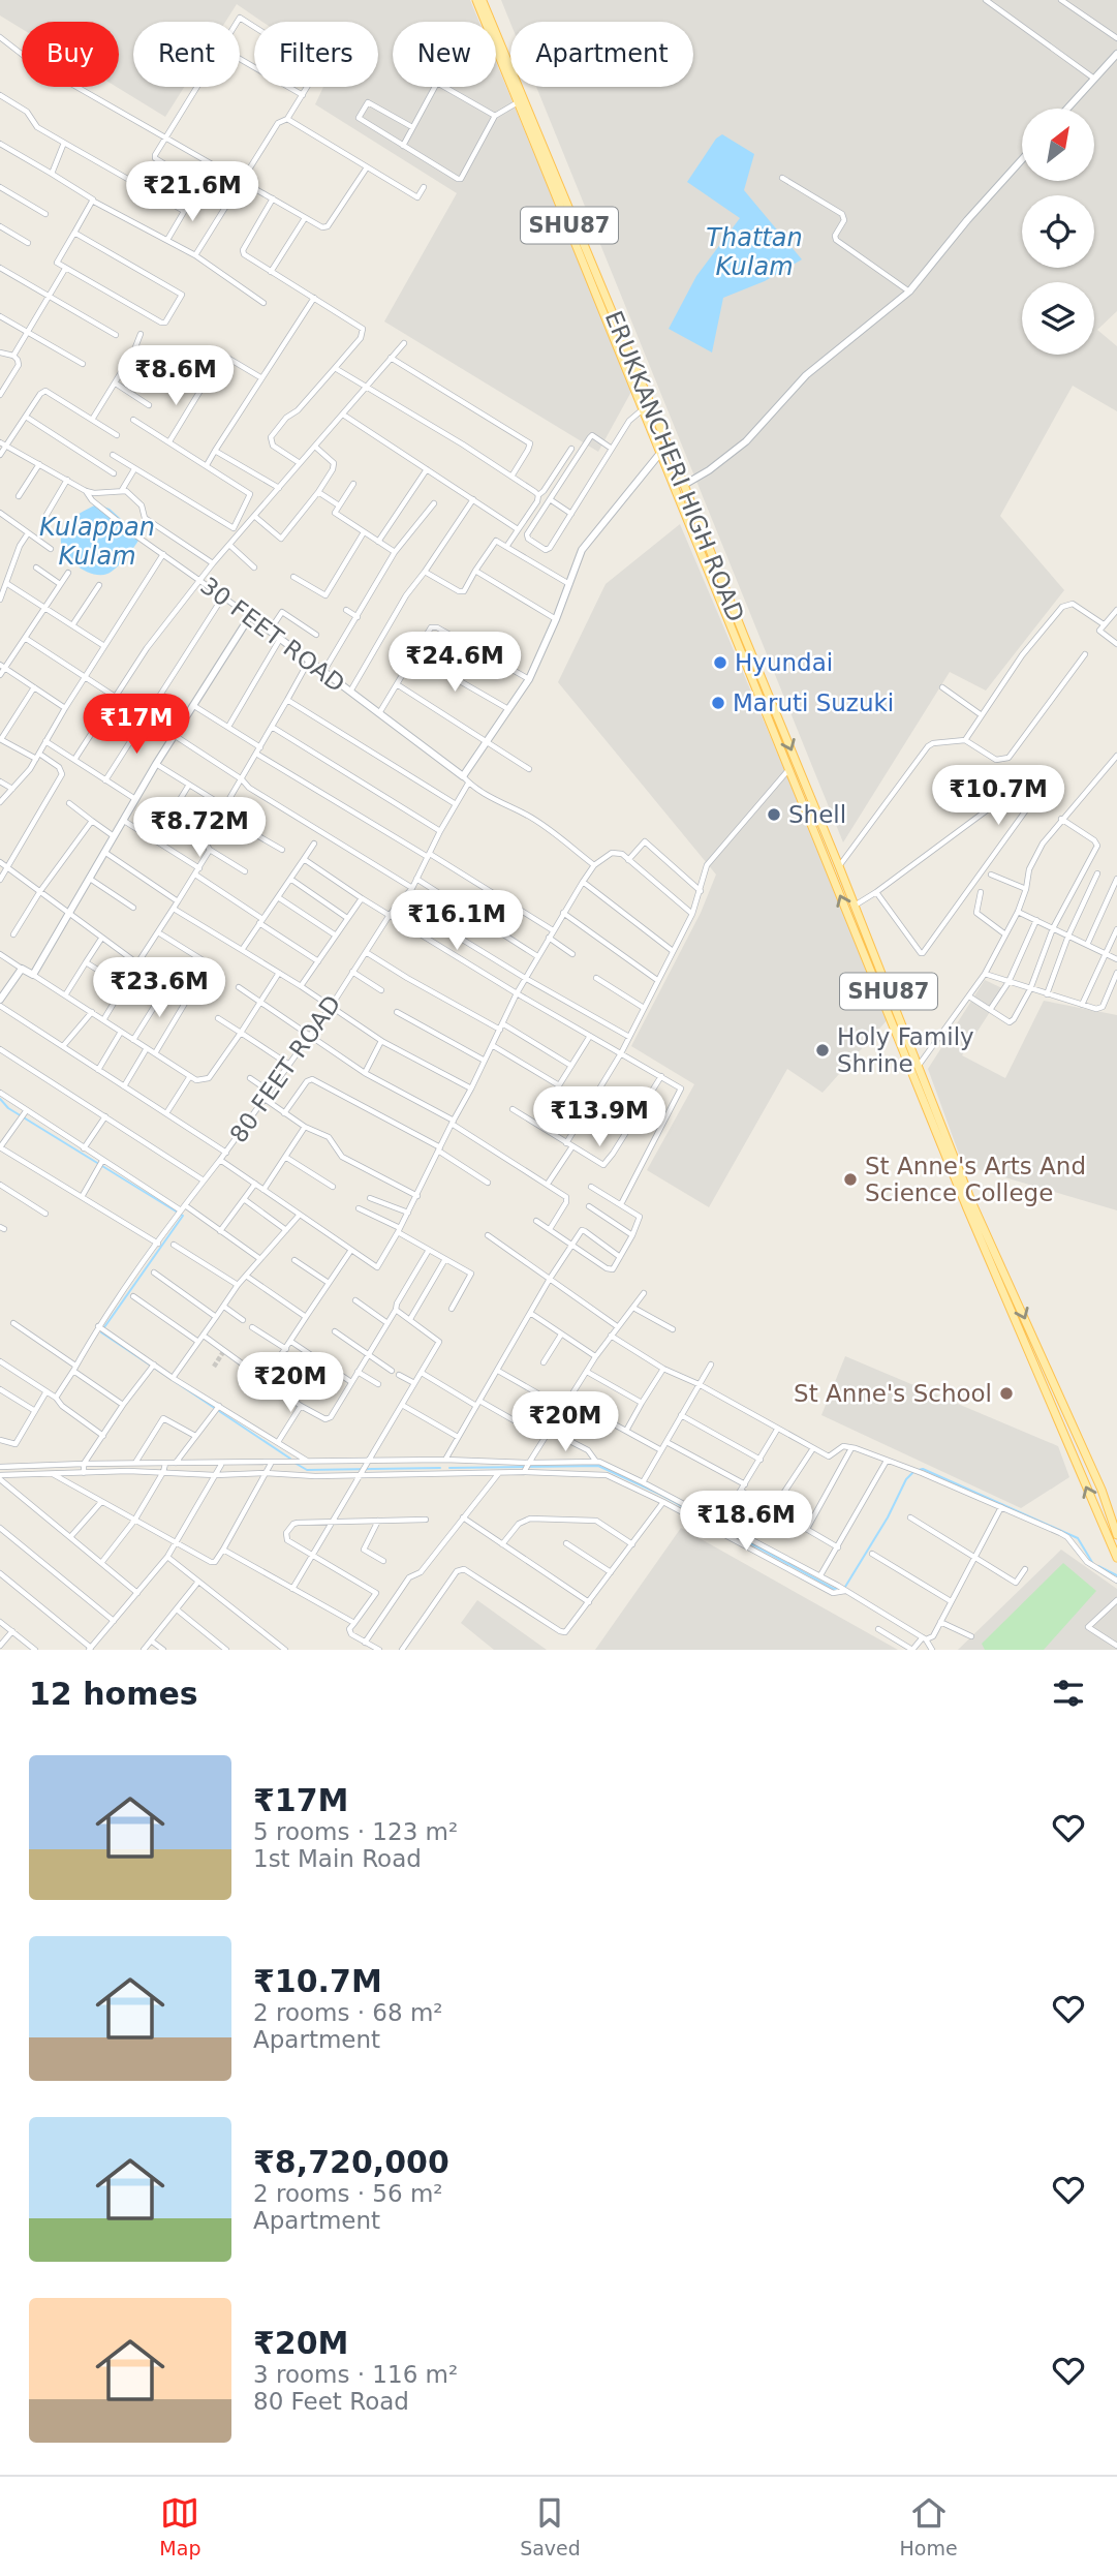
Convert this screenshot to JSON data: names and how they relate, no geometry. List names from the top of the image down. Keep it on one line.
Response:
{"streets":{"main road":["SHU87","ERUKKANCHERI HIGH ROAD","30 FEET ROAD"],"street":["80 FEET ROAD"]},"crossings":[["SHU87","ERUKKANCHERI HIGH ROAD"],["30 FEET ROAD","80 FEET ROAD"]],"water":["Thattan Kulam","Kulappan Kulam"],"places":["Hyundai","Maruti Suzuki","Shell","Holy Family Shrine","St Anne's Arts And Science College","St Anne's School"],"north":"top right","page":{"chip":["Buy","Rent","Filters","New","Apartment"],"price":["₹21.6M","₹8.6M","₹24.6M","₹17M","₹10.7M","₹8.72M","₹16.1M","₹23.6M","₹13.9M","₹20M","₹20M","₹18.6M"],"heading":"12 homes","list":[{"name":"₹17M","note":"5 rooms · 123 m² · 1st Main Road"},{"name":"₹10.7M","note":"2 rooms · 68 m² · Apartment"},{"name":"₹8,720,000","note":"2 rooms · 56 m² · Apartment"},{"name":"₹20M","note":"3 rooms · 116 m² · 80 Feet Road"}],"tabs":["Map","Saved","Home"]}}
